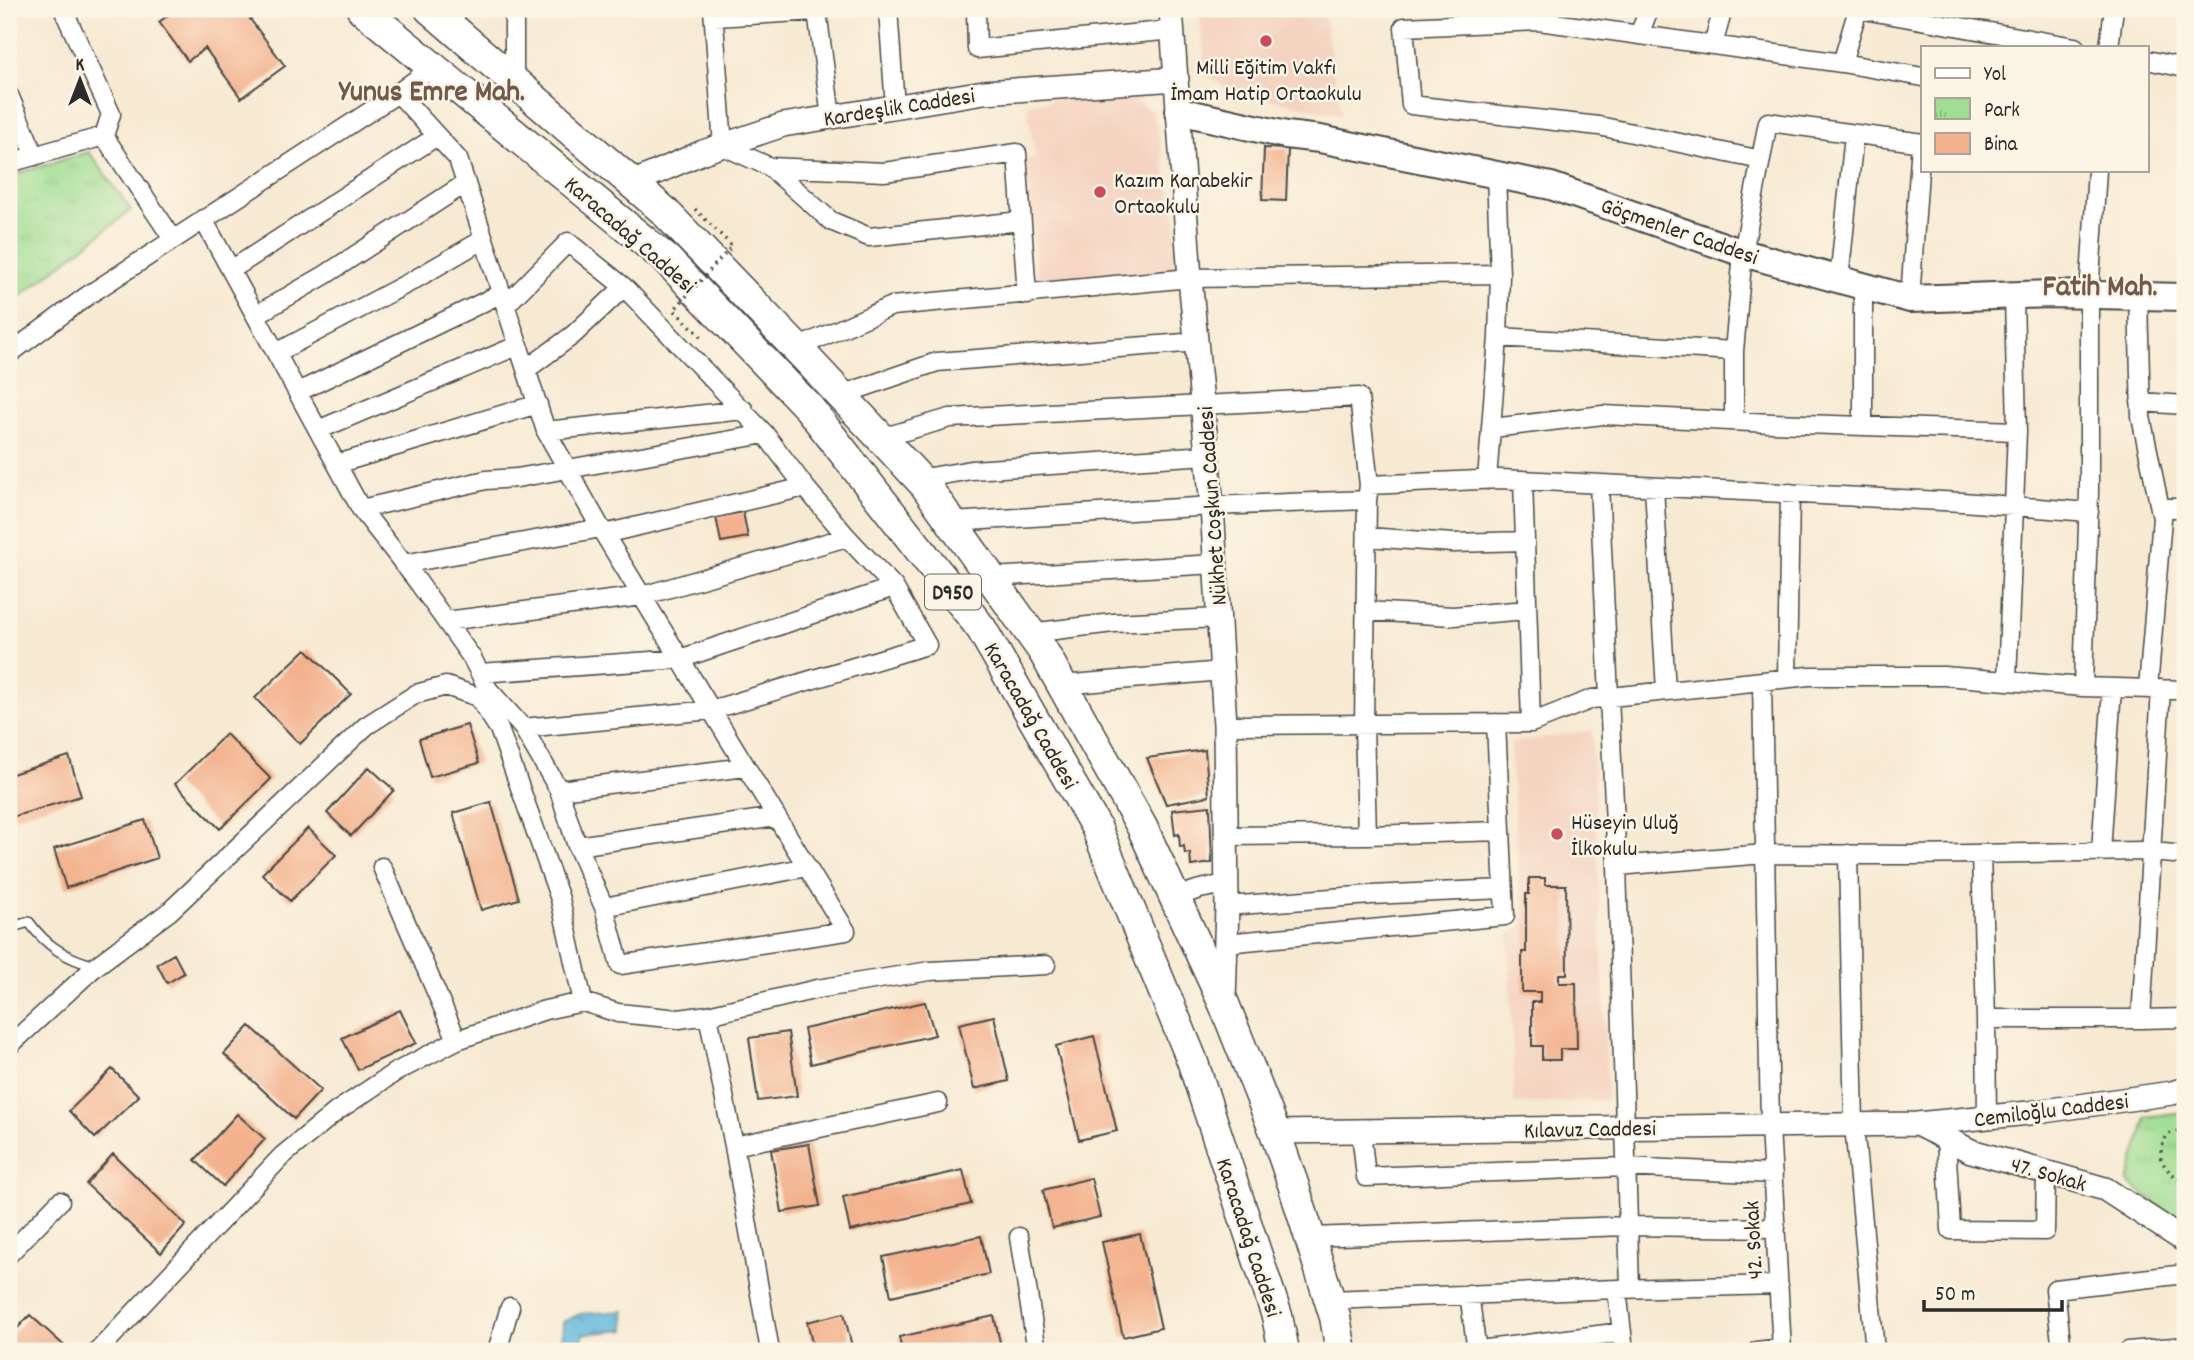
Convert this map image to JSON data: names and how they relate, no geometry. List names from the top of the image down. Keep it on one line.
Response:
{"streets":{"highway":["Karacadağ Caddesi","D950"],"main road":["Göçmenler Caddesi"],"street":["Kardeşlik Caddesi","Nükhet Coşkun Caddesi","Cemiloğlu Caddesi","Kılavuz Caddesi","47. Sokak","42. Sokak"]},"crossings":[["Kardeşlik Caddesi","Karacadağ Caddesi"],["Kardeşlik Caddesi","Nükhet Coşkun Caddesi"],["Göçmenler Caddesi","Nükhet Coşkun Caddesi"],["Karacadağ Caddesi","Nükhet Coşkun Caddesi"],["Karacadağ Caddesi","Kılavuz Caddesi"],["Cemiloğlu Caddesi","Kılavuz Caddesi"],["Cemiloğlu Caddesi","47. Sokak"],["Kılavuz Caddesi","47. Sokak"],["Kılavuz Caddesi","42. Sokak"]],"districts":["Yunus Emre Mah.","Fatih Mah."],"places":["Milli Eğitim Vakfı İmam Hatip Ortaokulu","Kazım Karabekir Ortaokulu","Hüseyin Uluğ İlkokulu"],"legend":["Yol","Park","Bina"],"scale_bar":"50 m","north":"top"}
